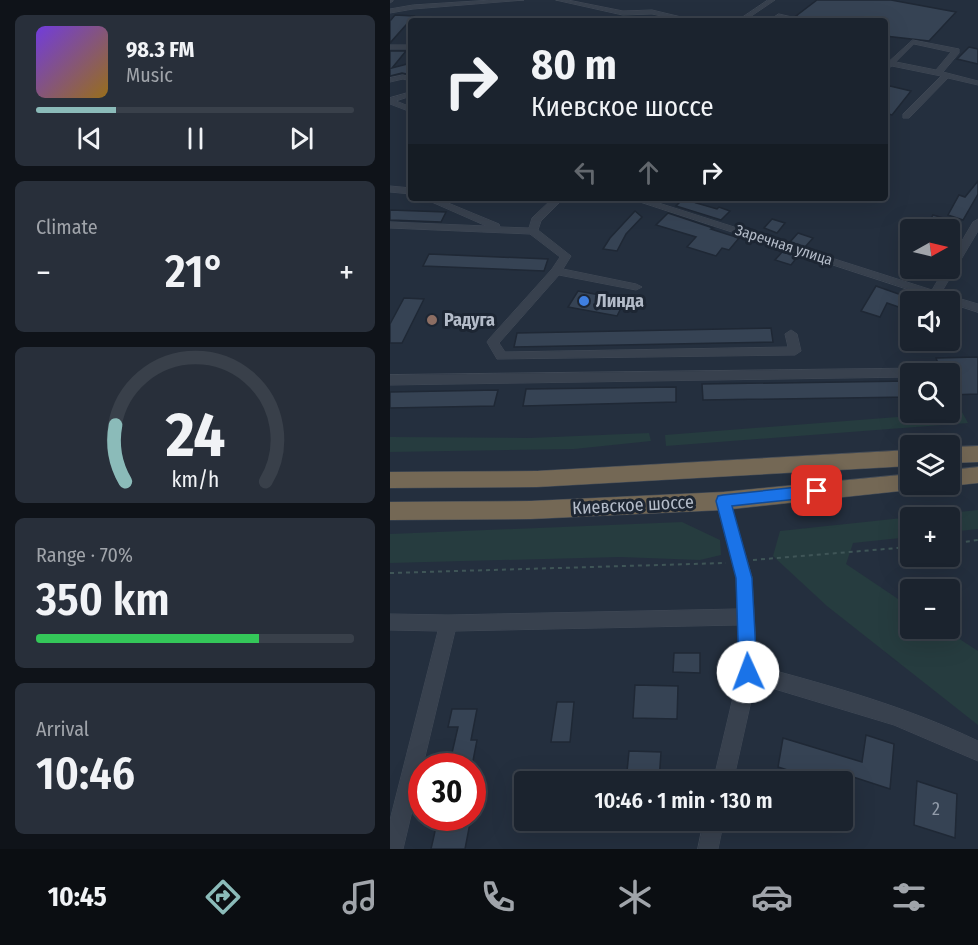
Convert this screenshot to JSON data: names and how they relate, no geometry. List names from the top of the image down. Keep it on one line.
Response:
{"streets":{"highway":["Киевское шоссе"],"street":["Заречная улица"]},"places":["Линда","Радуга"],"house_numbers":["2"],"north":"right","page":{"turn":["80 m","Киевское шоссе"],"song":["98.3 FM","Music"],"tile":["Climate",["Range · 70%","350 km"],["Arrival","10:46"]],"map_buttons":["+","−"],"heat":["−","21°","+"],"limit":"30","trip":"10:46 · 1 min · 130 m","tabs":"10:45","gauge":["24","km/h"]}}
